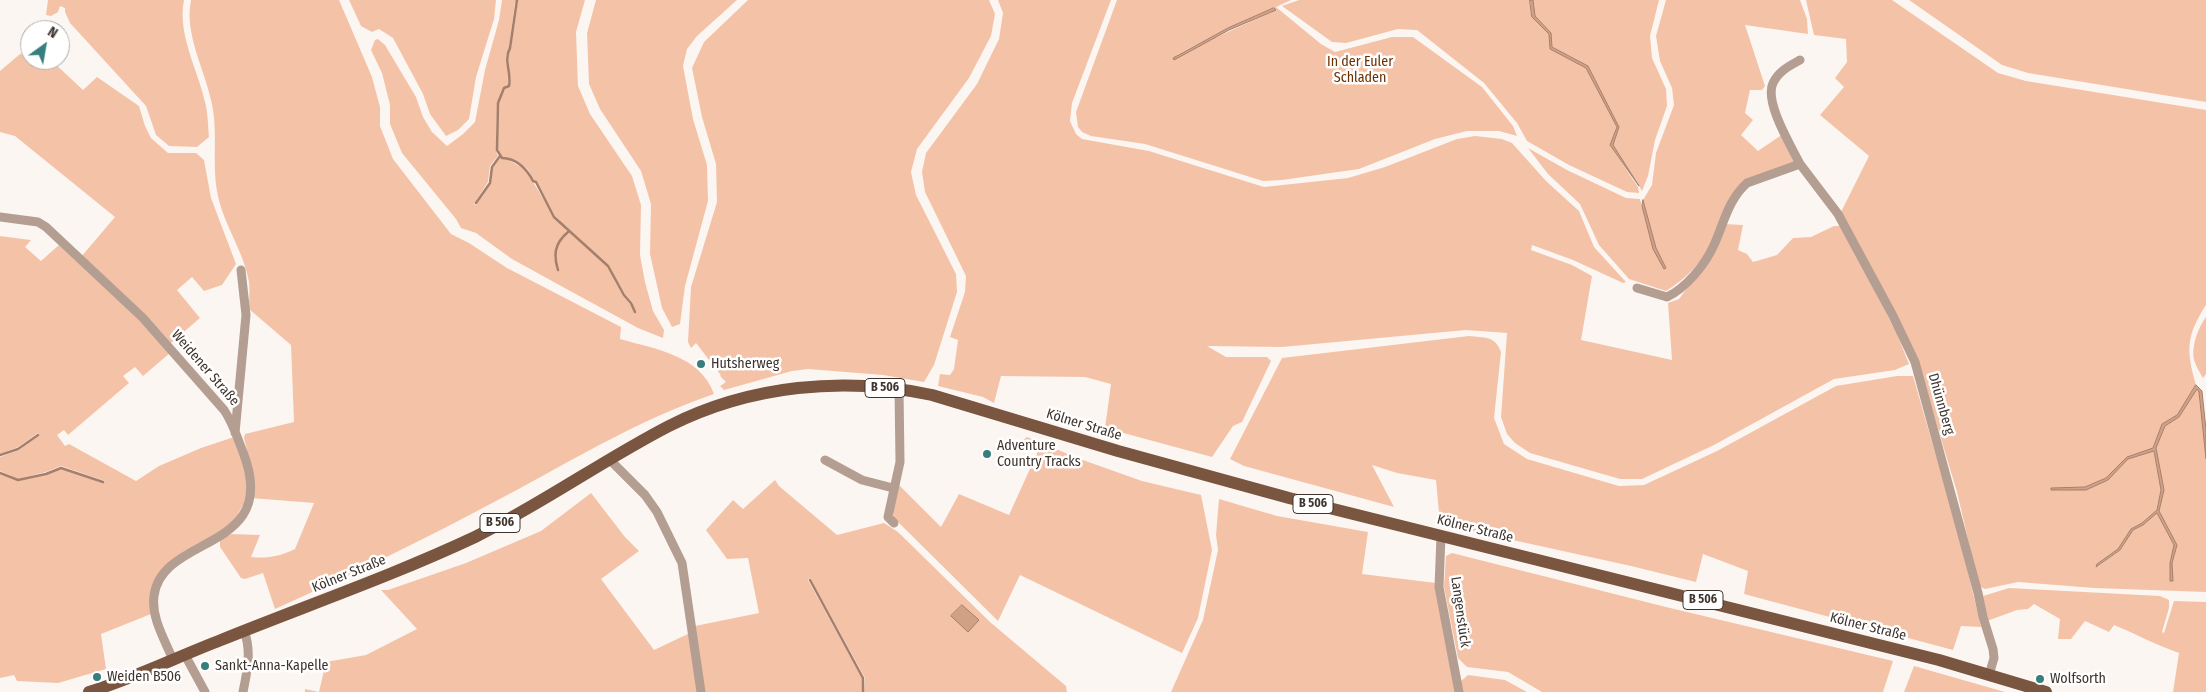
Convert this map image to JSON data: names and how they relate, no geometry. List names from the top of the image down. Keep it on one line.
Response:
{"streets":{"main road":["B 506","Kölner Straße"],"street":["Weidener Straße","Dhünnberg","Langenstück"]},"crossings":[["Weidener Straße","Kölner Straße"],["Dhünnberg","Kölner Straße"],["Kölner Straße","Langenstück"]],"parks":["In der Euler Schladen"],"places":["Hutsherweg","Adventure Country Tracks","Sankt-Anna-Kapelle","Weiden B506","Wolfsorth"],"north":"top right"}
